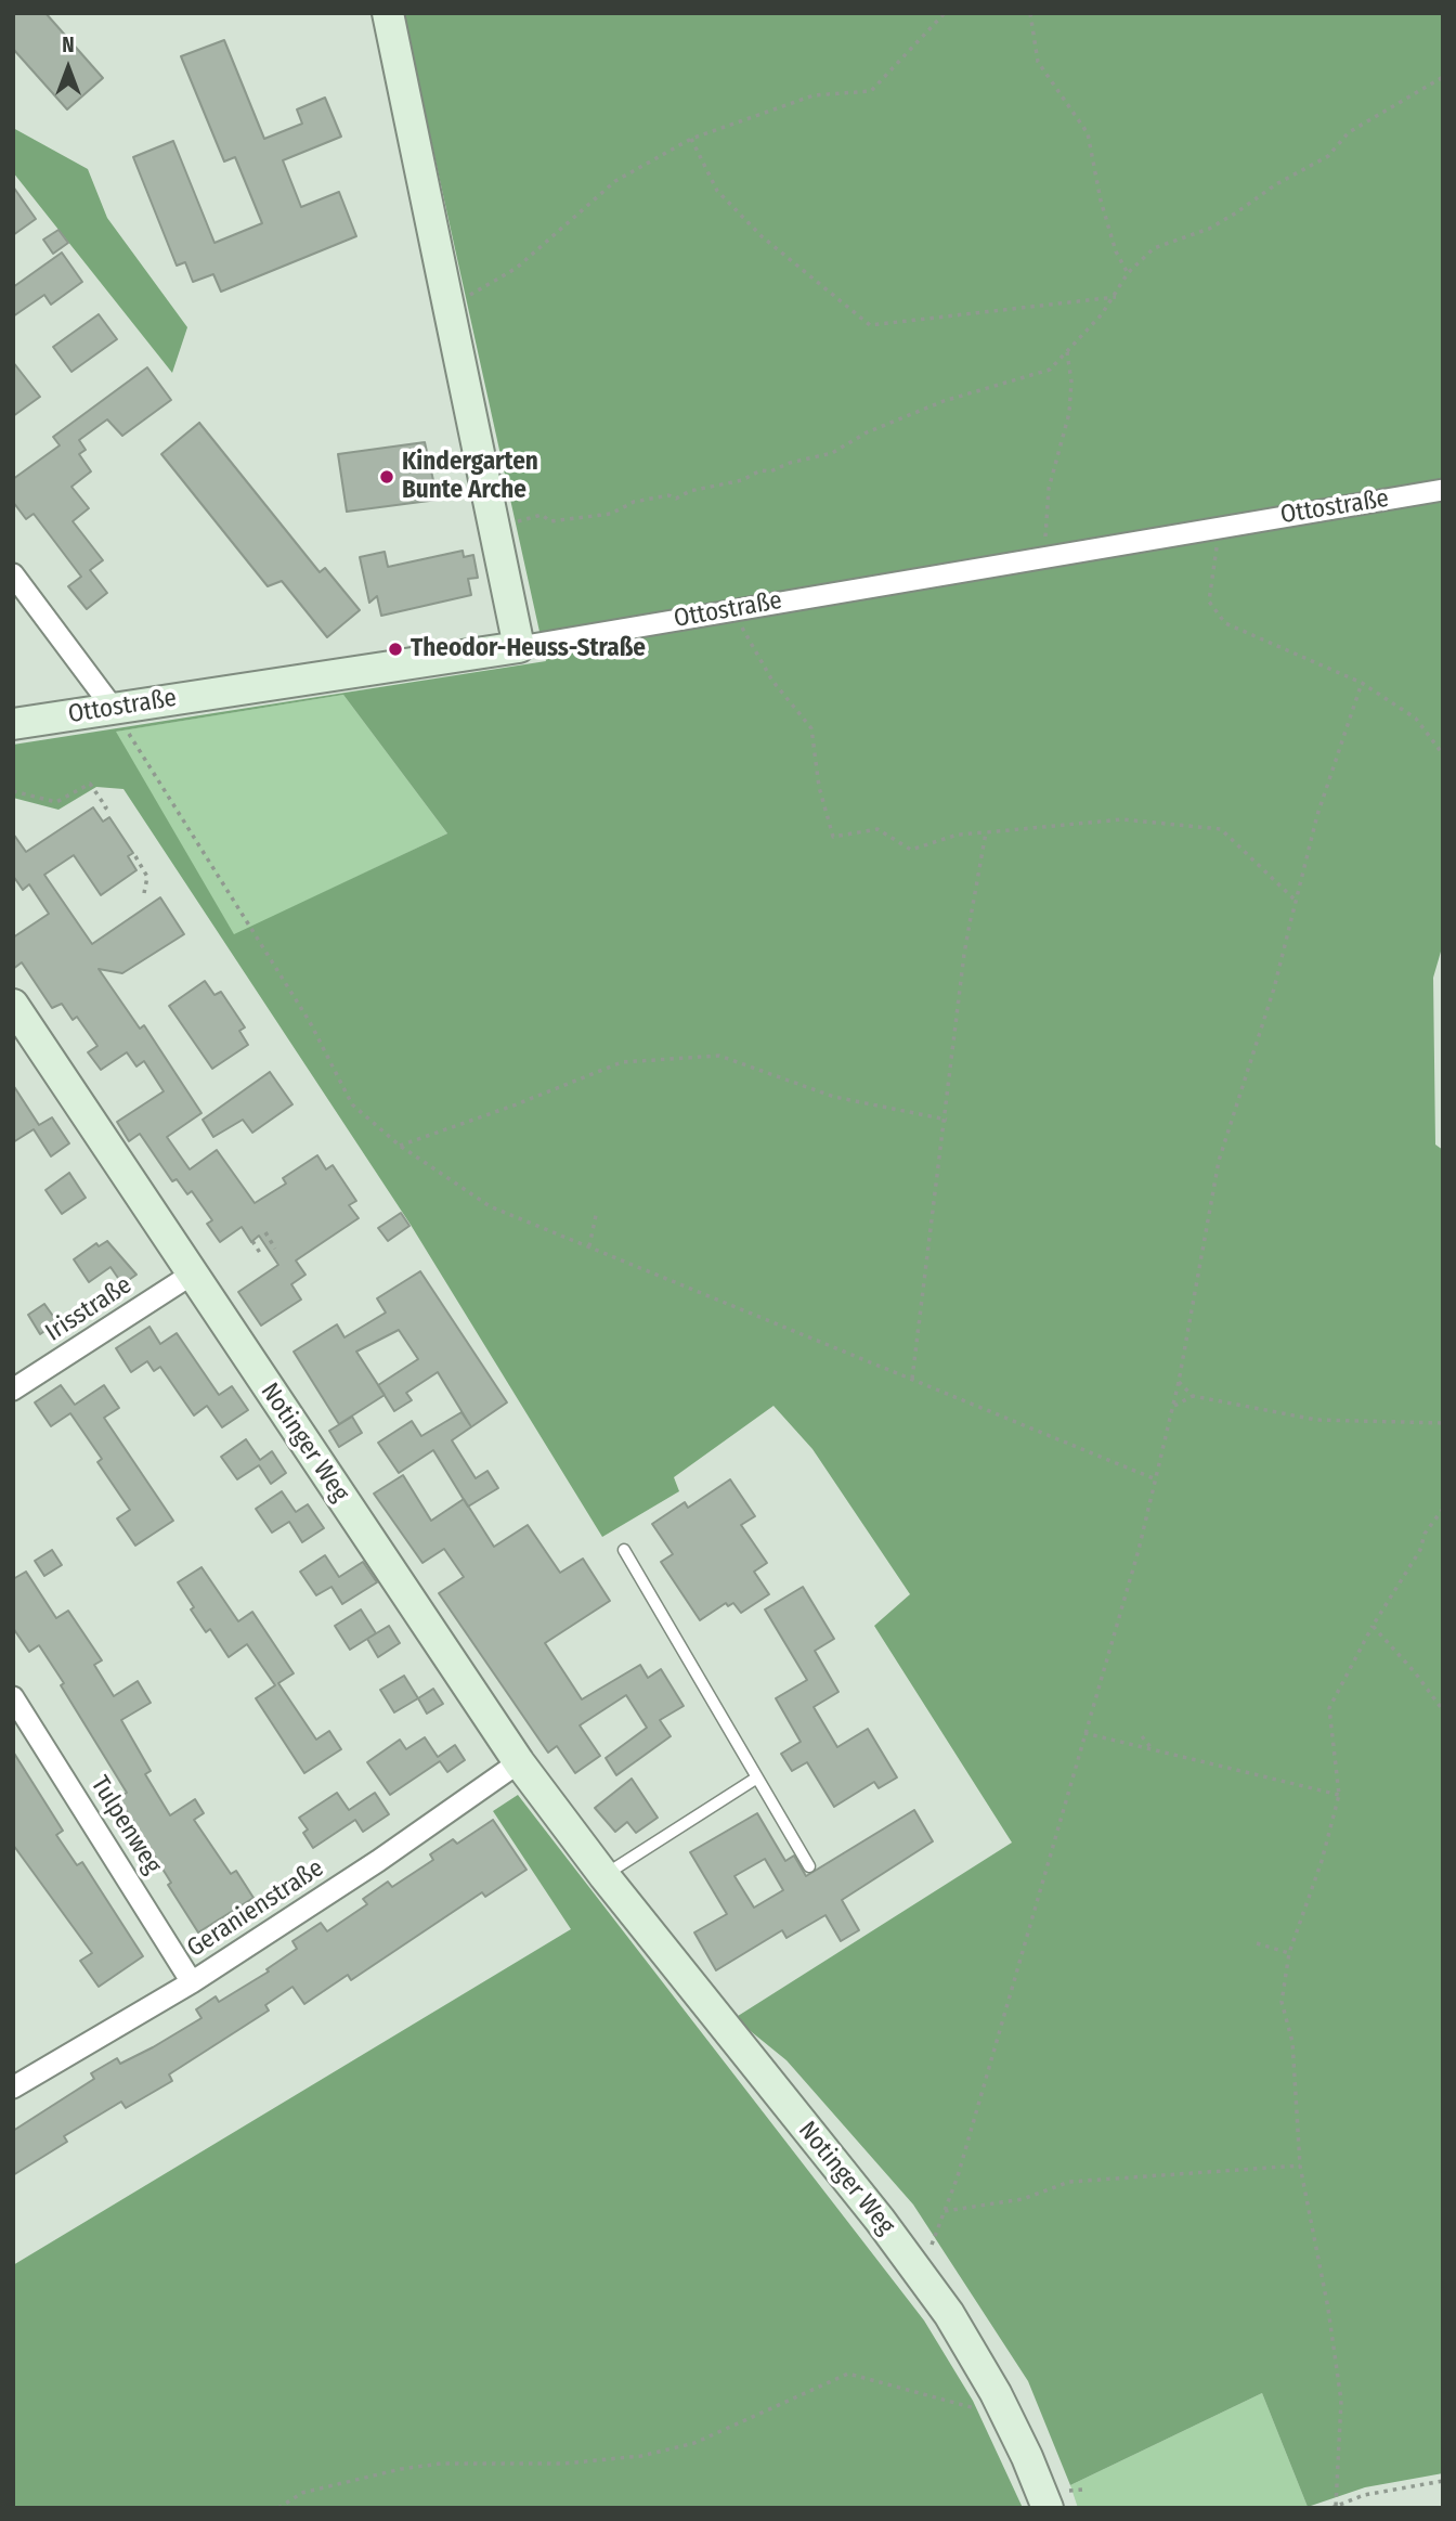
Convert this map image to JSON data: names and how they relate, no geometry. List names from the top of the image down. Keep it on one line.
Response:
{"streets":{"street":["Ottostraße","Irisstraße","Notinger Weg","Tulpenweg","Geranienstraße"]},"crossings":[["Irisstraße","Notinger Weg"],["Notinger Weg","Geranienstraße"],["Tulpenweg","Geranienstraße"]],"places":["Kindergarten Bunte Arche","Theodor-Heuss-Straße"],"north":"top"}
